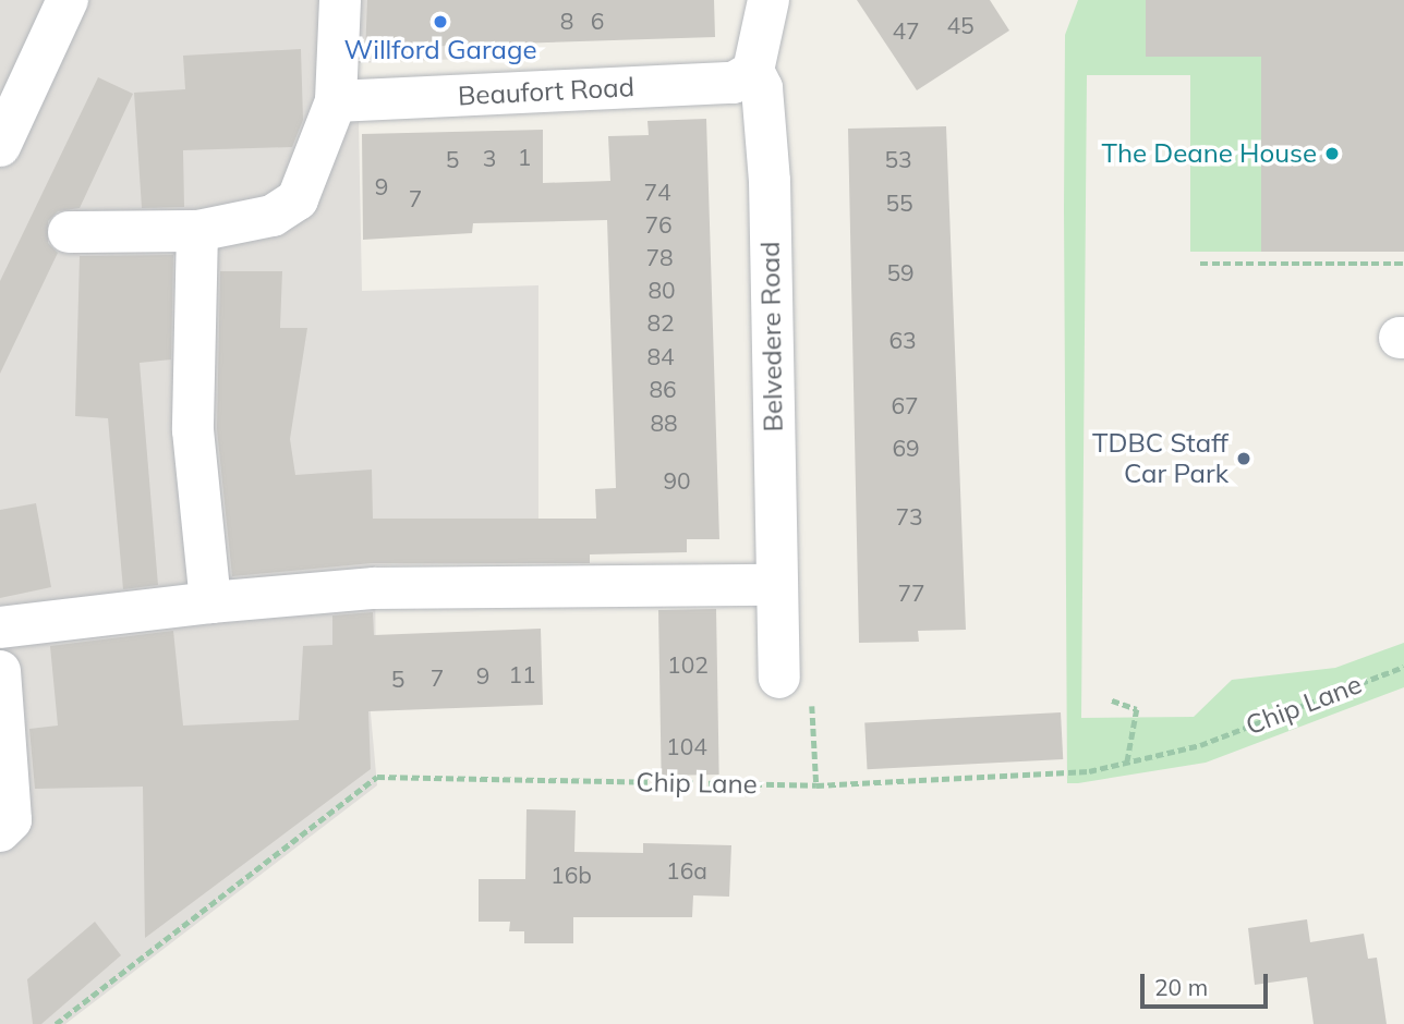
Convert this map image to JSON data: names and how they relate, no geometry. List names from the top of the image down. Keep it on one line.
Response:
{"streets":{"street":["Beaufort Road","Belvedere Road"],"path":["Chip Lane"]},"crossings":[["Beaufort Road","Belvedere Road"]],"places":["Willford Garage","The Deane House","TDBC Staff Car Park"],"house_numbers":["8","6","45","47","1","3","5","53","9","74","7","55","76","78","59","80","82","63","84","86","67","88","69","90","73","77","102","11","9","7","5","104","16a","16b"],"scale_bar":"20 m"}
